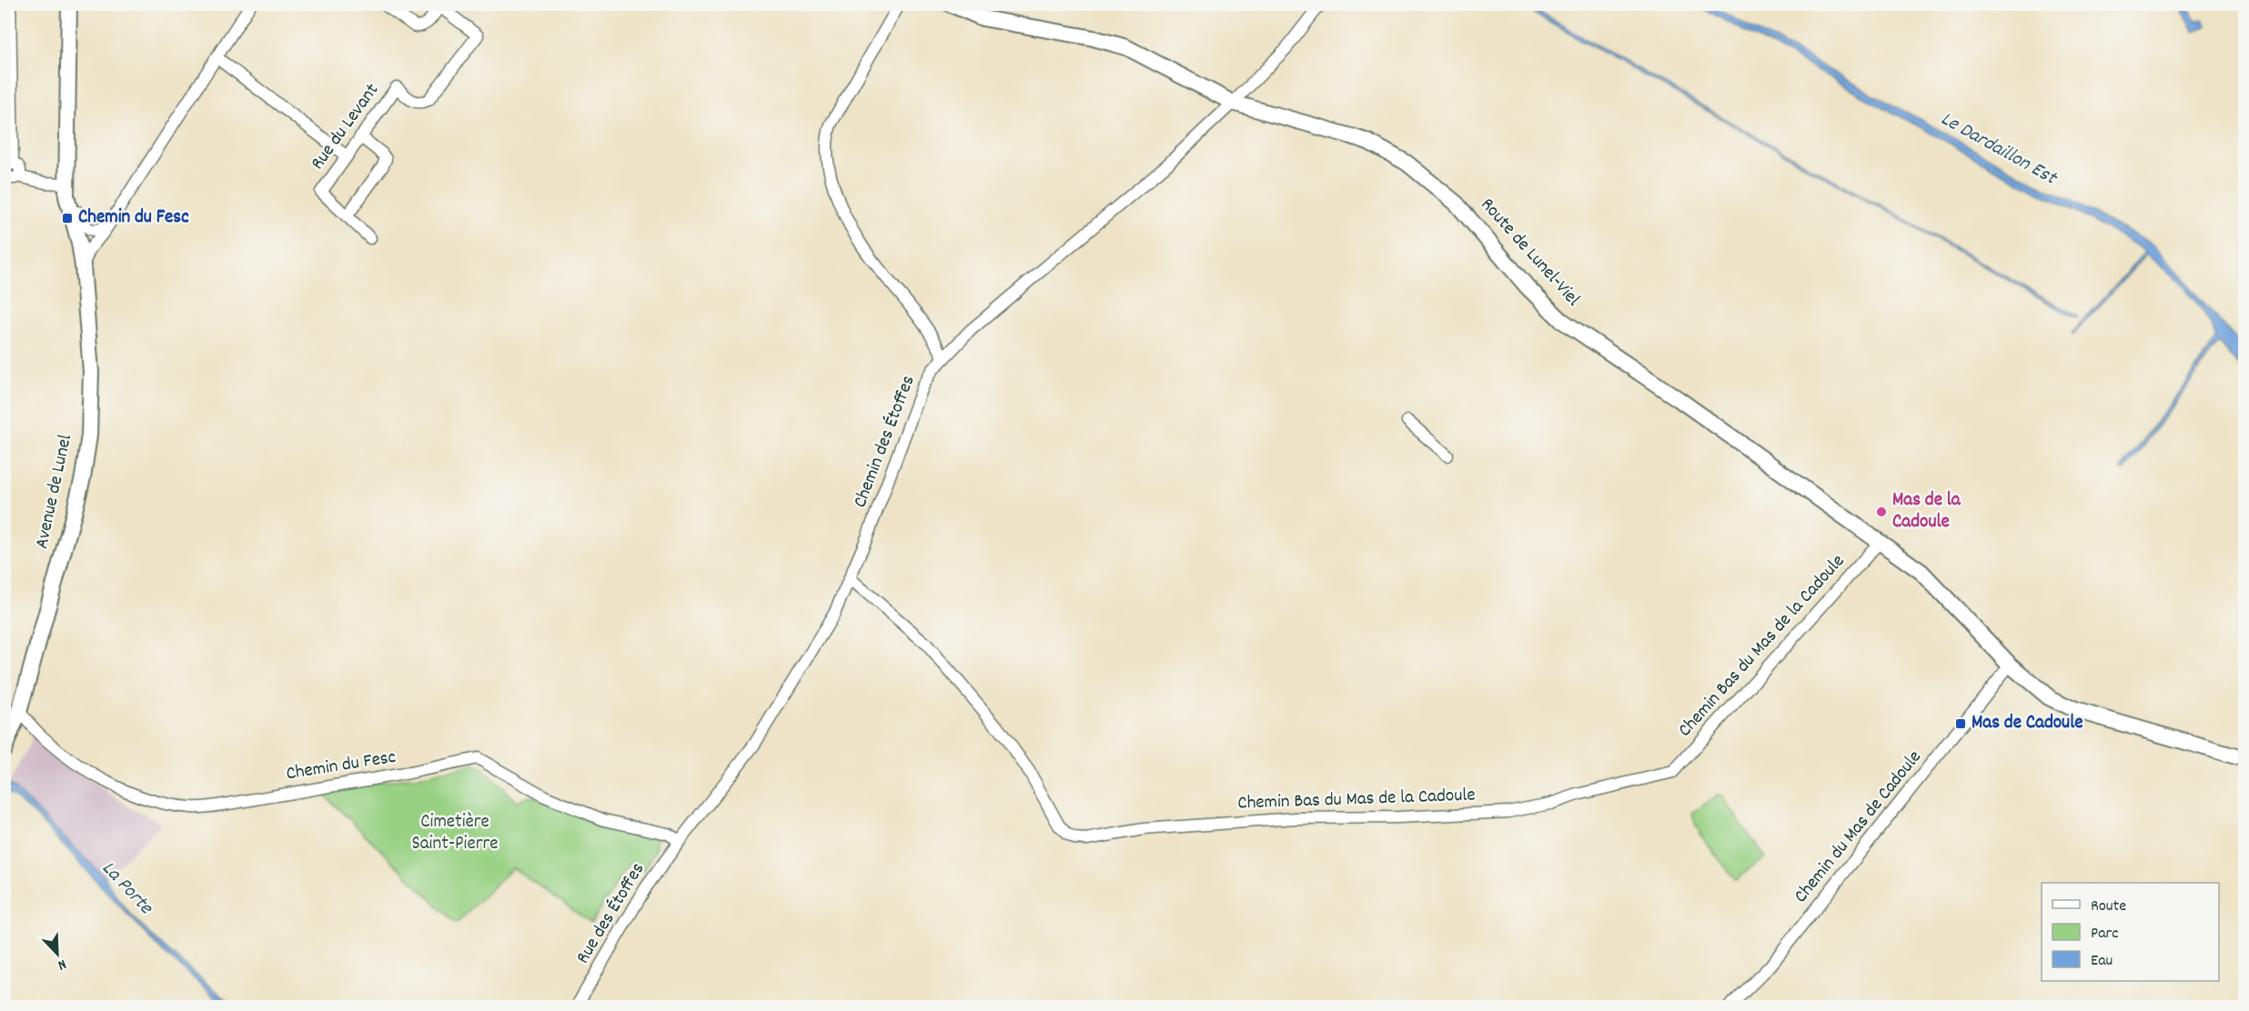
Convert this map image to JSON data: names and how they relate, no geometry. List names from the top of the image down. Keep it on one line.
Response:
{"streets":{"street":["Rue du Levant","Route de Lunel-Viel","Chemin des Étoffes","Avenue de Lunel","Chemin Bas du Mas de la Cadoule","Chemin du Fesc","Chemin du Mas de Cadoule","Rue des Étoffes"]},"crossings":[["Route de Lunel-Viel","Chemin des Étoffes"],["Route de Lunel-Viel","Chemin Bas du Mas de la Cadoule"],["Route de Lunel-Viel","Chemin du Mas de Cadoule"],["Chemin des Étoffes","Chemin Bas du Mas de la Cadoule"],["Chemin des Étoffes","Chemin du Fesc"],["Chemin des Étoffes","Rue des Étoffes"],["Avenue de Lunel","Chemin du Fesc"],["Chemin du Fesc","Rue des Étoffes"]],"water":["Le Dardaillon Est","La Porte"],"parks":["Cimetière Saint-Pierre"],"places":{"transit":["Chemin du Fesc","Mas de Cadoule"],"other":["Mas de la Cadoule"]},"legend":["Route","Parc","Eau"],"north":"bottom right"}
